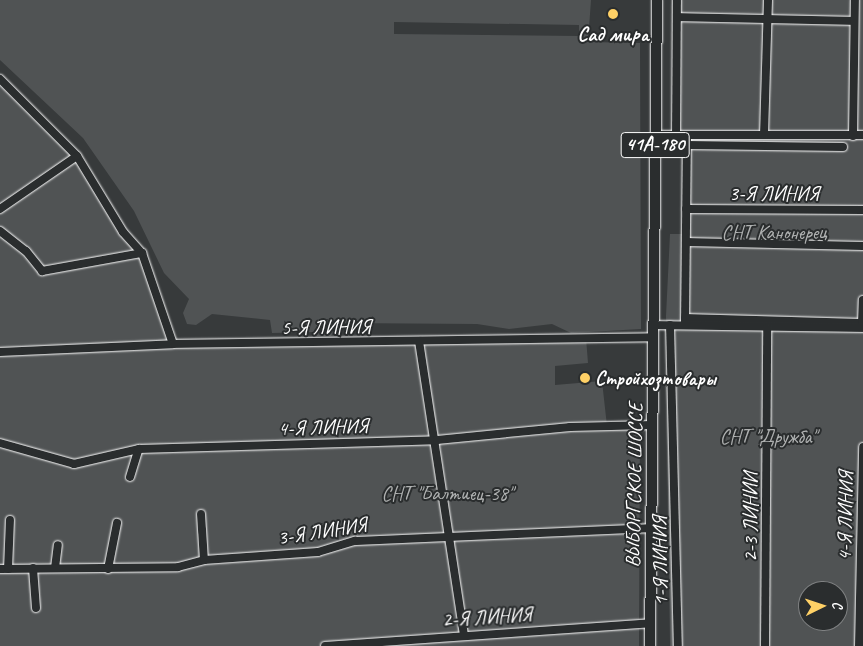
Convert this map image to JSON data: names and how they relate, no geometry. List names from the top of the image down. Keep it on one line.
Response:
{"streets":{"main road":["41А-180","ВЫБОРГСКОЕ ШОССЕ"],"street":["3-Я ЛИНИЯ","5-Я ЛИНИЯ","4-Я ЛИНИЯ","2-3 ЛИНИИ","1-Я ЛИНИЯ","2-Я ЛИНИЯ"]},"crossings":[["41А-180","ВЫБОРГСКОЕ ШОССЕ"],["3-Я ЛИНИЯ","ВЫБОРГСКОЕ ШОССЕ"],["5-Я ЛИНИЯ","ВЫБОРГСКОЕ ШОССЕ"],["4-Я ЛИНИЯ","ВЫБОРГСКОЕ ШОССЕ"],["ВЫБОРГСКОЕ ШОССЕ","2-Я ЛИНИЯ"]],"parks":["СНТ Канонерец","СНТ \"Дружба\"","СНТ \"Балтиец-38\""],"places":["Сад мира","Стройхозтовары"],"north":"right"}
